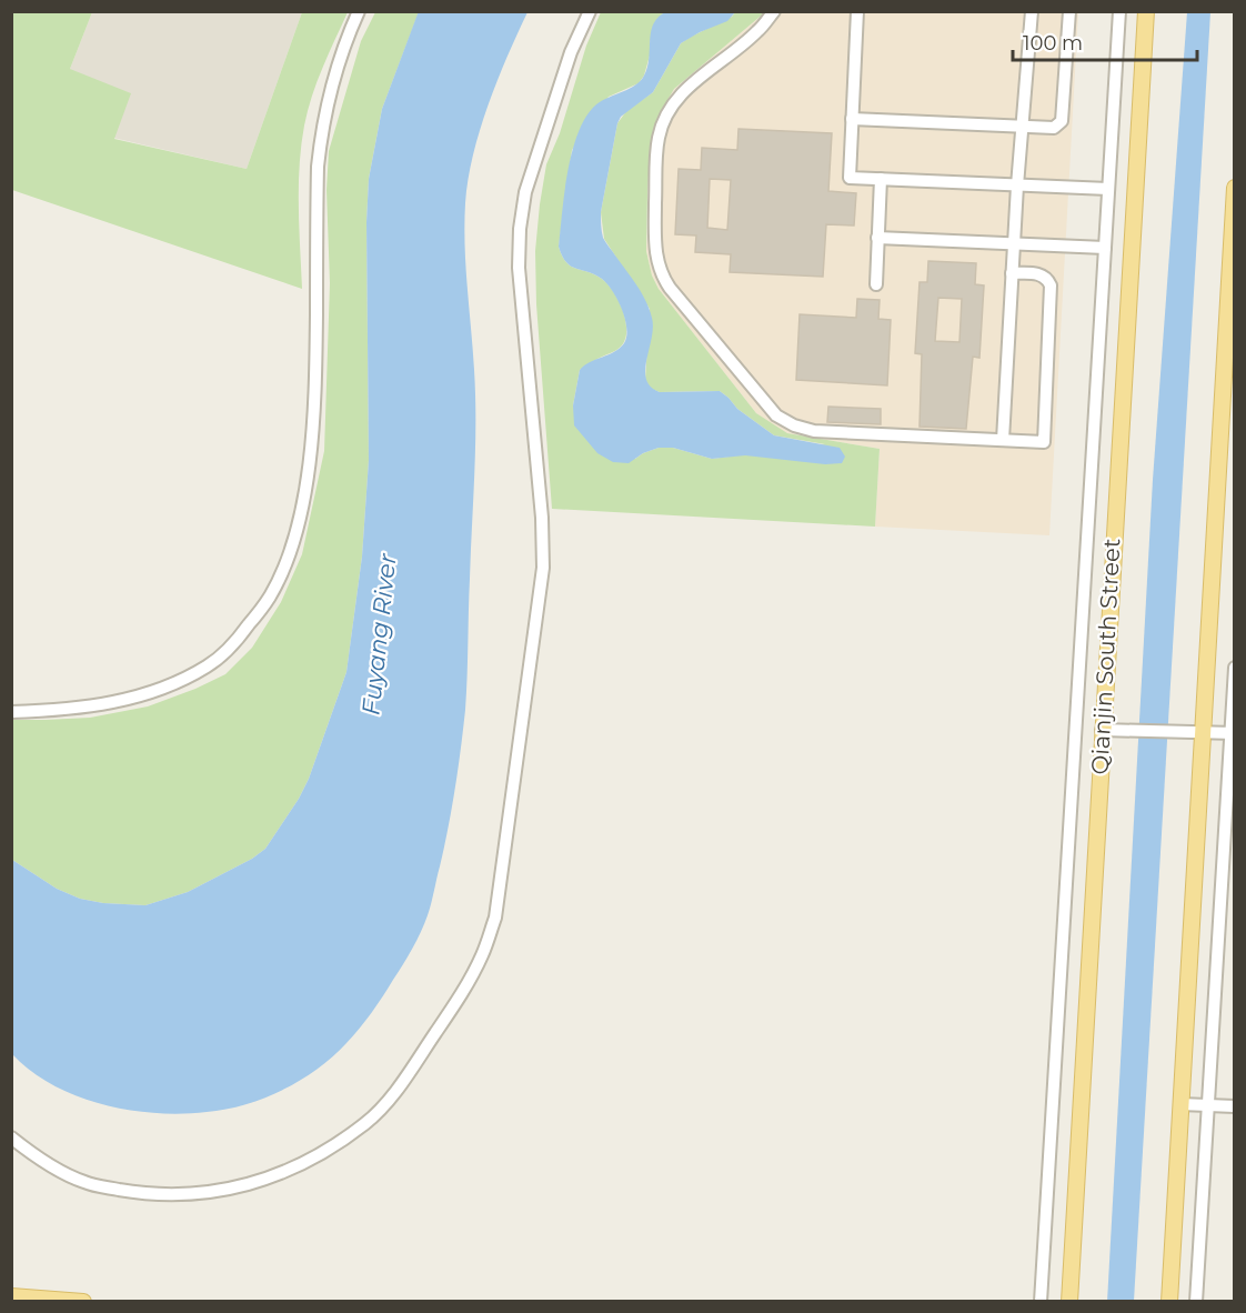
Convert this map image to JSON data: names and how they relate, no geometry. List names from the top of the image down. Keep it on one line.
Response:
{"streets":{"main road":["Qianjin South Street"]},"water":["Fuyang River"],"scale_bar":"100 m"}
